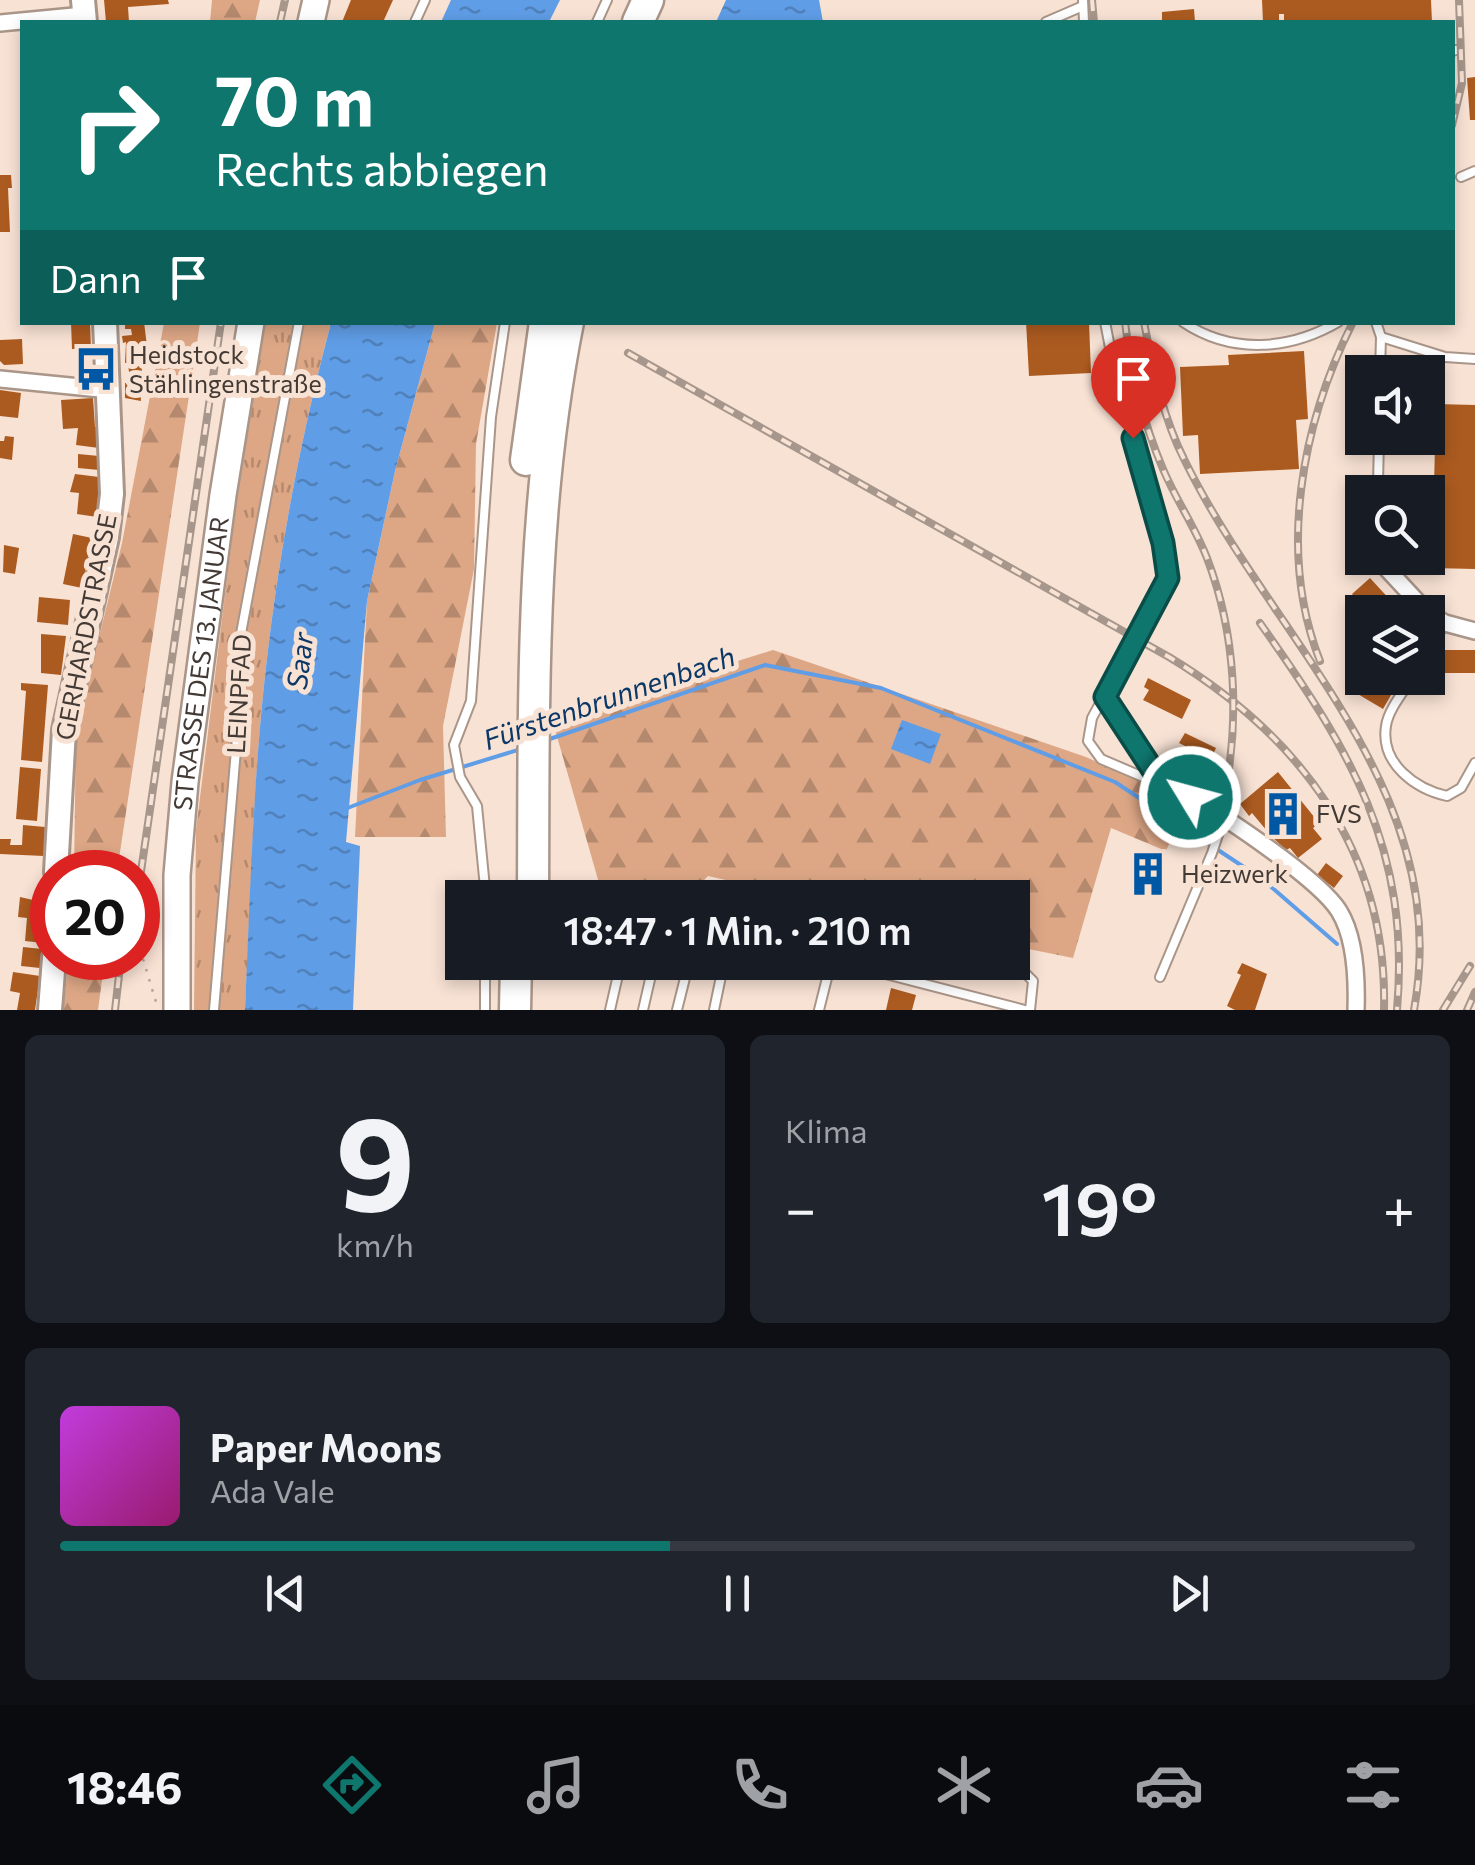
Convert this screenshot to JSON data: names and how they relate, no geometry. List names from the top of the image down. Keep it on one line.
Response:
{"streets":{"main road":["STRASSE DES 13. JANUAR"],"street":["GERHARDSTRASSE"],"lane":["LEINPFAD"]},"water":["Saar","Fürstenbrunnenbach"],"places":{"bus stop":["Heidstock Stählingenstraße"],"building":["FVS","Heizwerk"]},"page":{"turn":["70 m","Rechts abbiegen"],"then":"Dann","limit":"20","trip":"18:47 · 1 Min. · 210 m","tile":[["9","km/h"],"Klima"],"heat":["−","19°","+"],"song":["Paper Moons","Ada Vale"],"tabs":"18:46"}}
